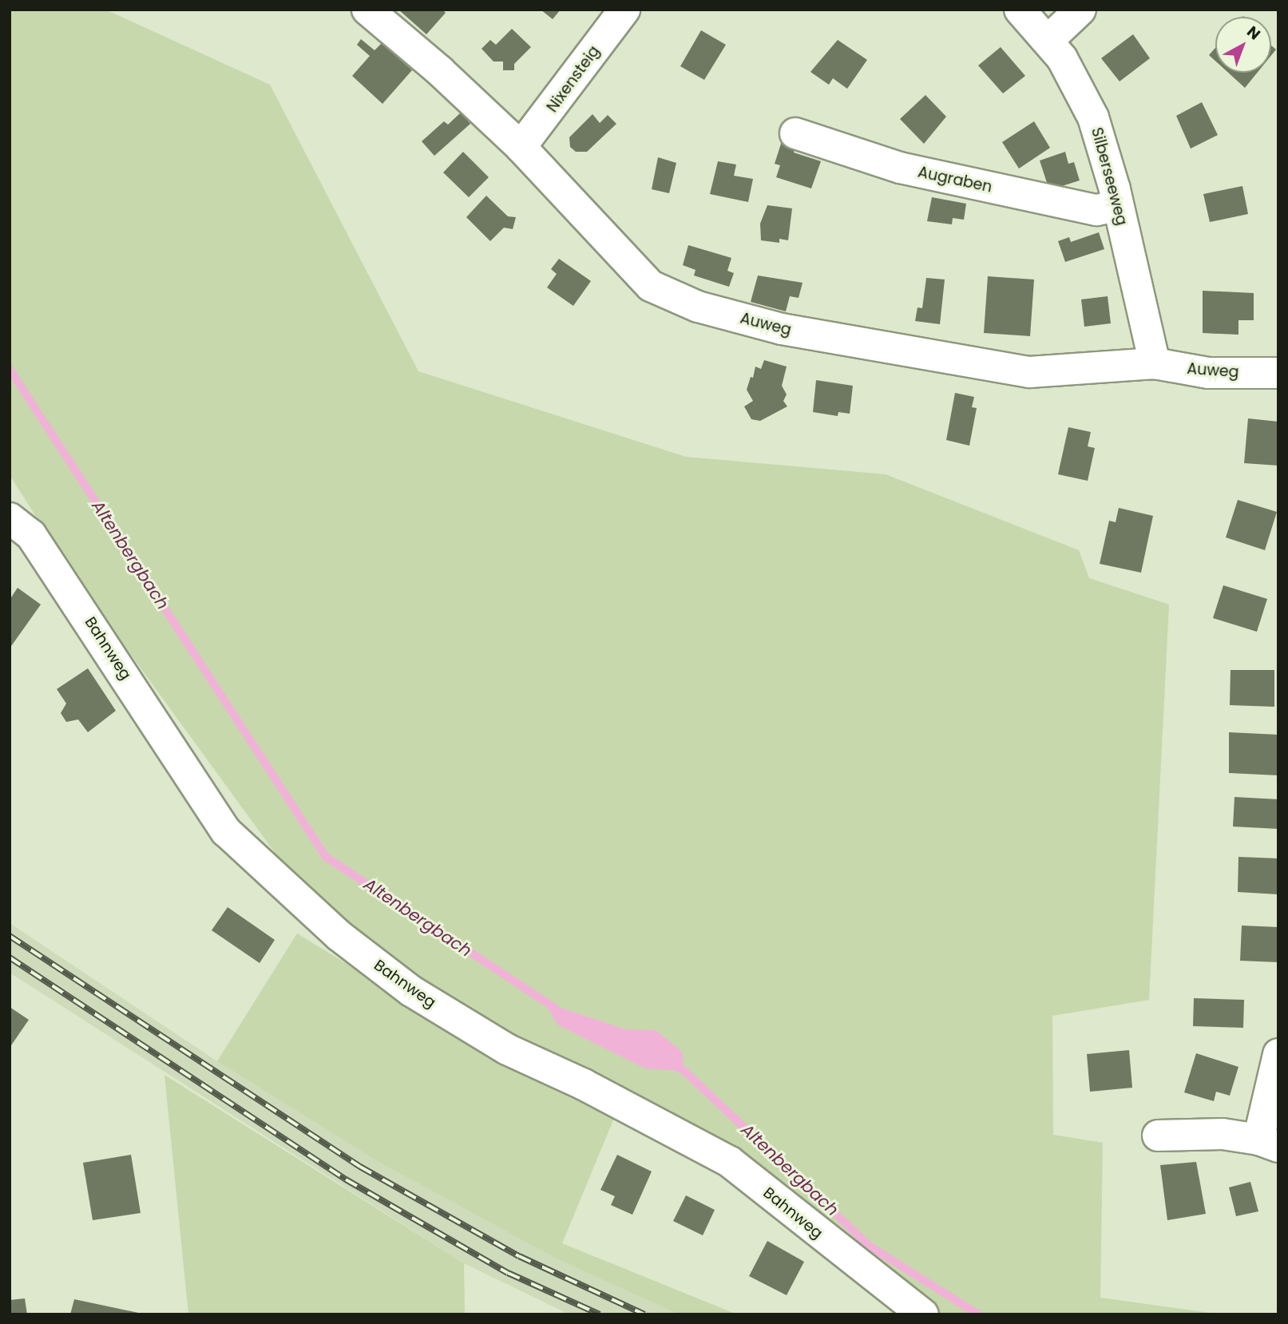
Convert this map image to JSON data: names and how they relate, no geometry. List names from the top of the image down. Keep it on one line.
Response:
{"streets":{"street":["Nixensteig","Silberseeweg","Augraben","Auweg","Bahnweg"]},"crossings":[["Nixensteig","Auweg"],["Silberseeweg","Augraben"],["Silberseeweg","Auweg"]],"water":["Altenbergbach"],"north":"top right"}
